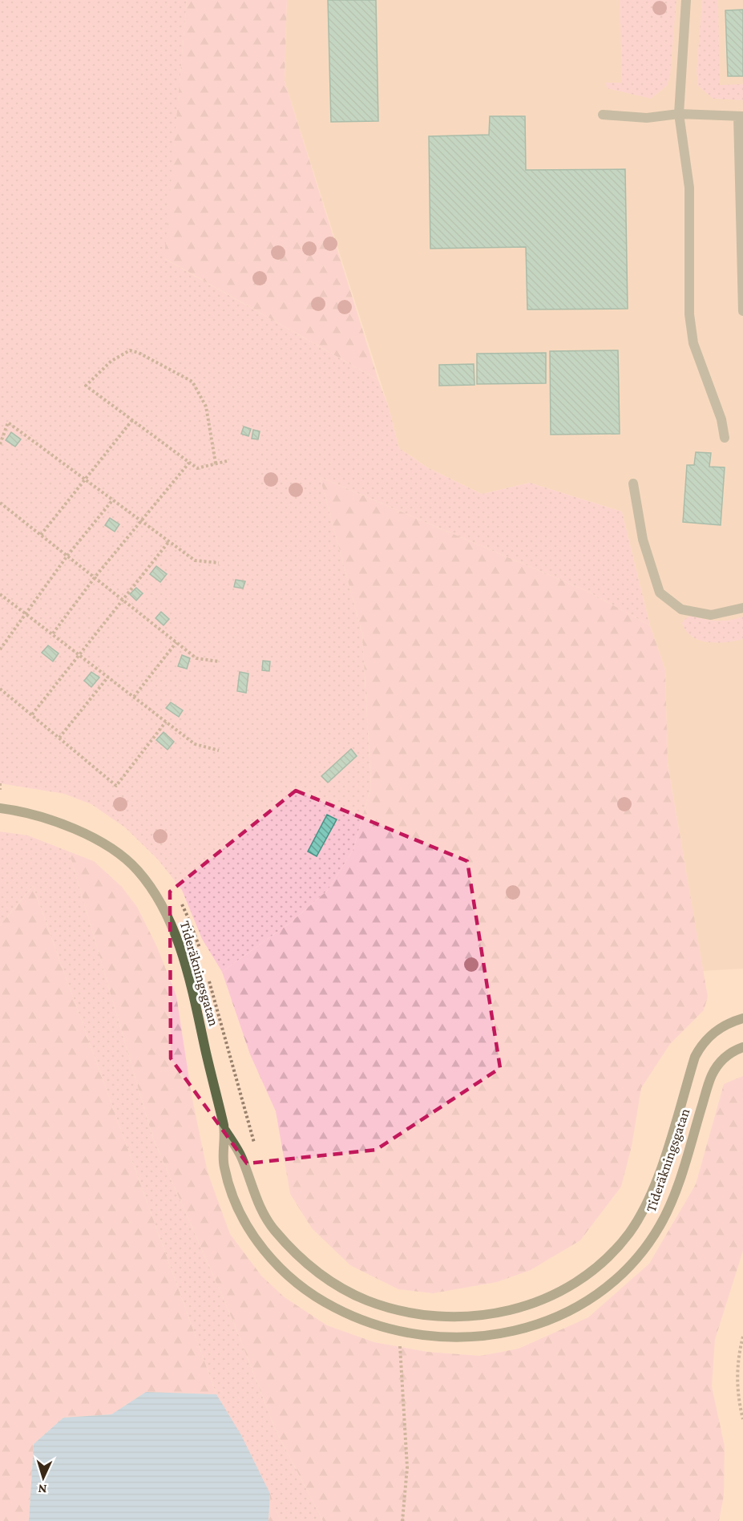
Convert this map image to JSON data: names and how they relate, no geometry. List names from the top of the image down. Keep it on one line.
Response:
{"streets":{"street":["Tideräkningsgatan"]},"north":"bottom"}
